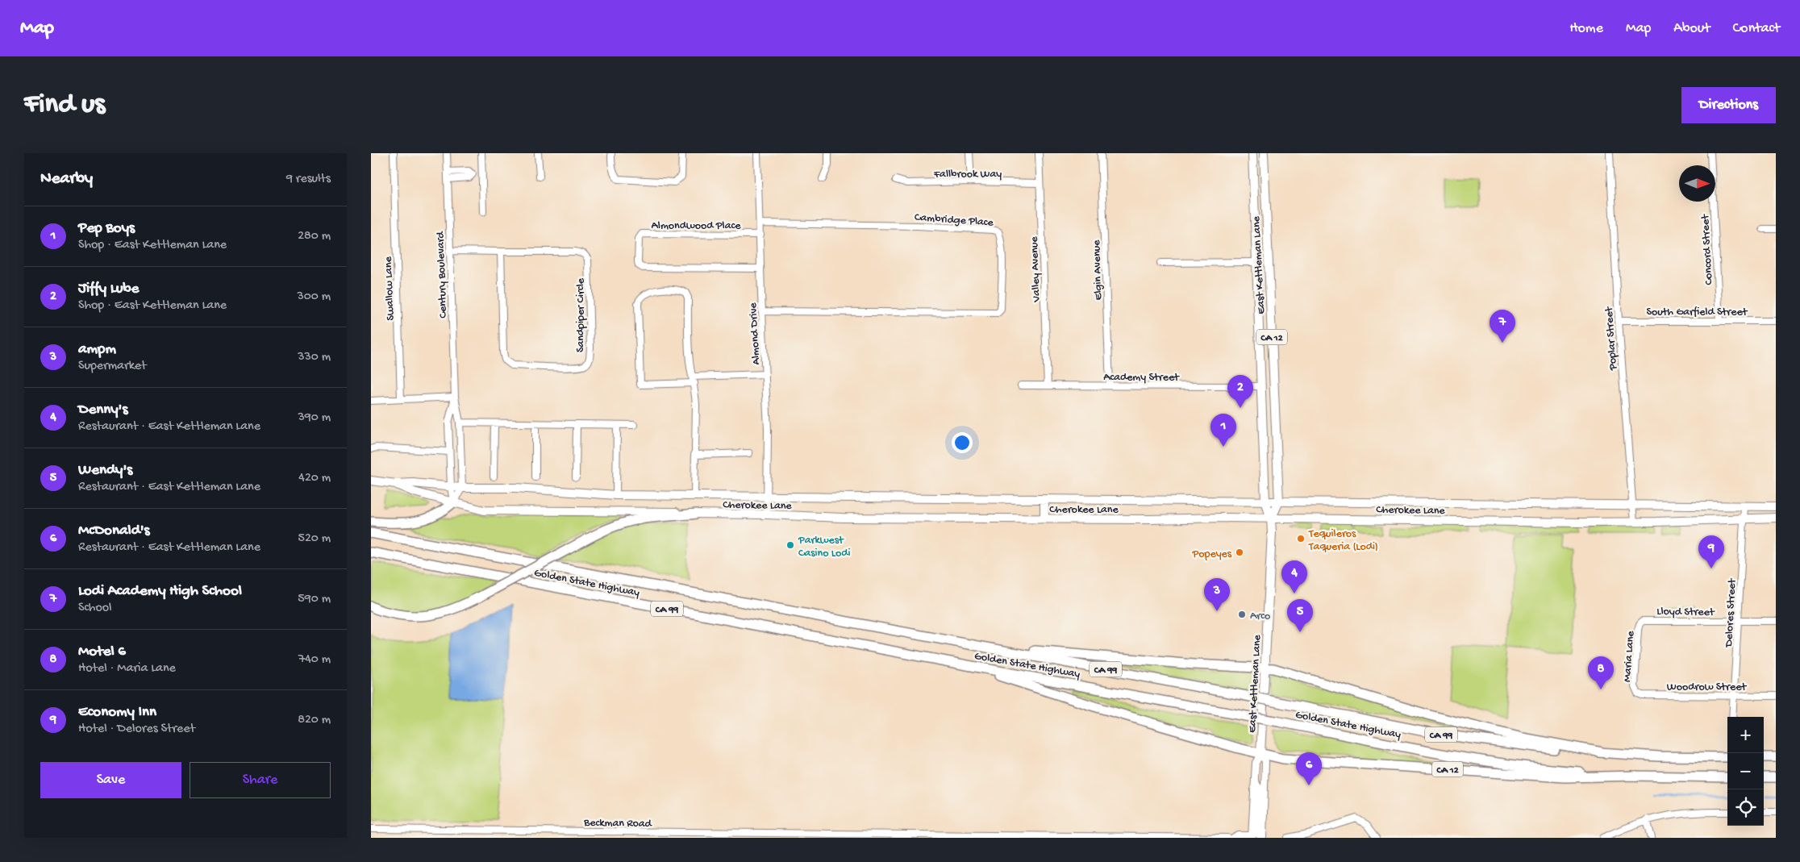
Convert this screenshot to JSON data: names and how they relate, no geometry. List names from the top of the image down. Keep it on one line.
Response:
{"streets":{"highway":["CA 12","Golden State Highway","CA 99"],"main road":["East Kettleman Lane","Cherokee Lane"],"street":["Fallbrook Way","Cambridge Place","Almondwood Place","Concord Street","Valley Avenue","Elgin Avenue","Century Boulevard","Swallow Lane","South Garfield Street","Sandpiper Circle","Almond Drive","Poplar Street","Academy Street","Lloyd Street","Delores Street","Maria Lane","Woodrow Street","Beckman Road"]},"crossings":[["Fallbrook Way","Valley Avenue"],["Cambridge Place","Almond Drive"],["Almondwood Place","Almond Drive"],["Concord Street","South Garfield Street"],["East Kettleman Lane","CA 12"],["East Kettleman Lane","Academy Street"],["East Kettleman Lane","Cherokee Lane"],["Valley Avenue","Academy Street"],["Elgin Avenue","Academy Street"],["Century Boulevard","Sandpiper Circle"],["Century Boulevard","Cherokee Lane"],["South Garfield Street","Poplar Street"],["Almond Drive","Cherokee Lane"],["CA 12","Golden State Highway"],["Poplar Street","Cherokee Lane"],["Cherokee Lane","Delores Street"],["Lloyd Street","Delores Street"],["Lloyd Street","Maria Lane"],["Delores Street","Woodrow Street"],["Maria Lane","Woodrow Street"]],"places":["Tequileros Taqueria (Lodi)","Parkwest Casino Lodi","Popeyes","Arco"],"north":"right","page":{"header":"Map","nav":["Home","Map","About","Contact"],"buttons":["Directions",["Save","Share"]],"title":"Find us","heading":["Nearby","9 results"],"list":[{"mark":"1","name":"Pep Boys","note":"Shop · East Kettleman Lane","value":"280 m"},{"mark":"2","name":"Jiffy Lube","note":"Shop · East Kettleman Lane","value":"300 m"},{"mark":"3","name":"ampm","note":"Supermarket","value":"330 m"},{"mark":"4","name":"Denny's","note":"Restaurant · East Kettleman Lane","value":"390 m"},{"mark":"5","name":"Wendy's","note":"Restaurant · East Kettleman Lane","value":"420 m"},{"mark":"6","name":"McDonald's","note":"Restaurant · East Kettleman Lane","value":"520 m"},{"mark":"7","name":"Lodi Academy High School","note":"School","value":"590 m"},{"mark":"8","name":"Motel 6","note":"Hotel · Maria Lane","value":"740 m"},{"mark":"9","name":"Economy Inn","note":"Hotel · Delores Street","value":"820 m"}],"pins":["7","2","1","9","4","3","5","8","6"],"map_buttons":["+","−"]}}
